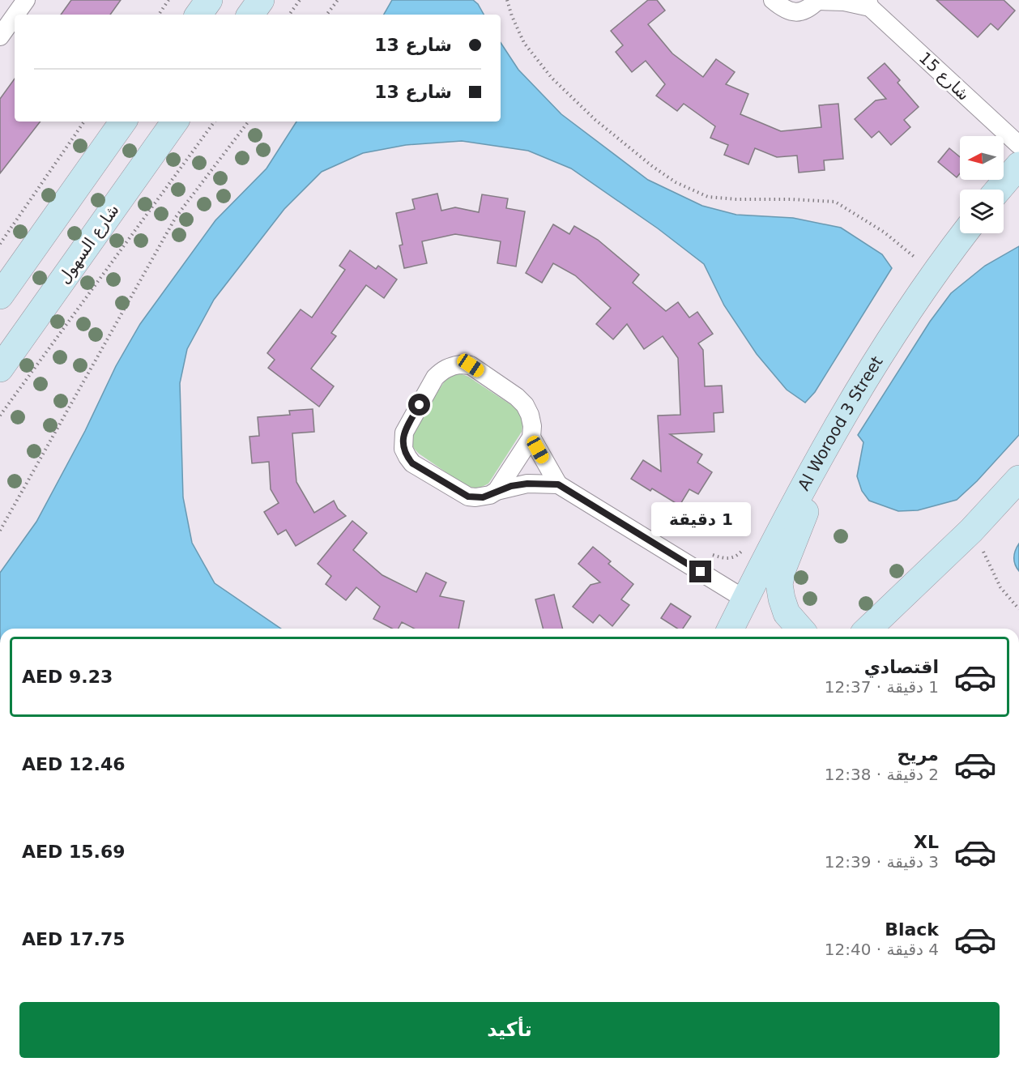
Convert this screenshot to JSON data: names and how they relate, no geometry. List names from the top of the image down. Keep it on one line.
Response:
{"streets":{"street":["شارع 15","شارع السهول","Al Worood 3 Street"]},"north":"left","page":{"banner":["شارع 13","شارع 13"],"bubble":"1 دقيقة","list":[{"name":"اقتصادي","note":"1 دقيقة · 12:37","value":"AED 9.23"},{"name":"مريح","note":"2 دقيقة · 12:38","value":"AED 12.46"},{"name":"XL","note":"3 دقيقة · 12:39","value":"AED 15.69"},{"name":"Black","note":"4 دقيقة · 12:40","value":"AED 17.75"}],"buttons":"تأكيد"}}
